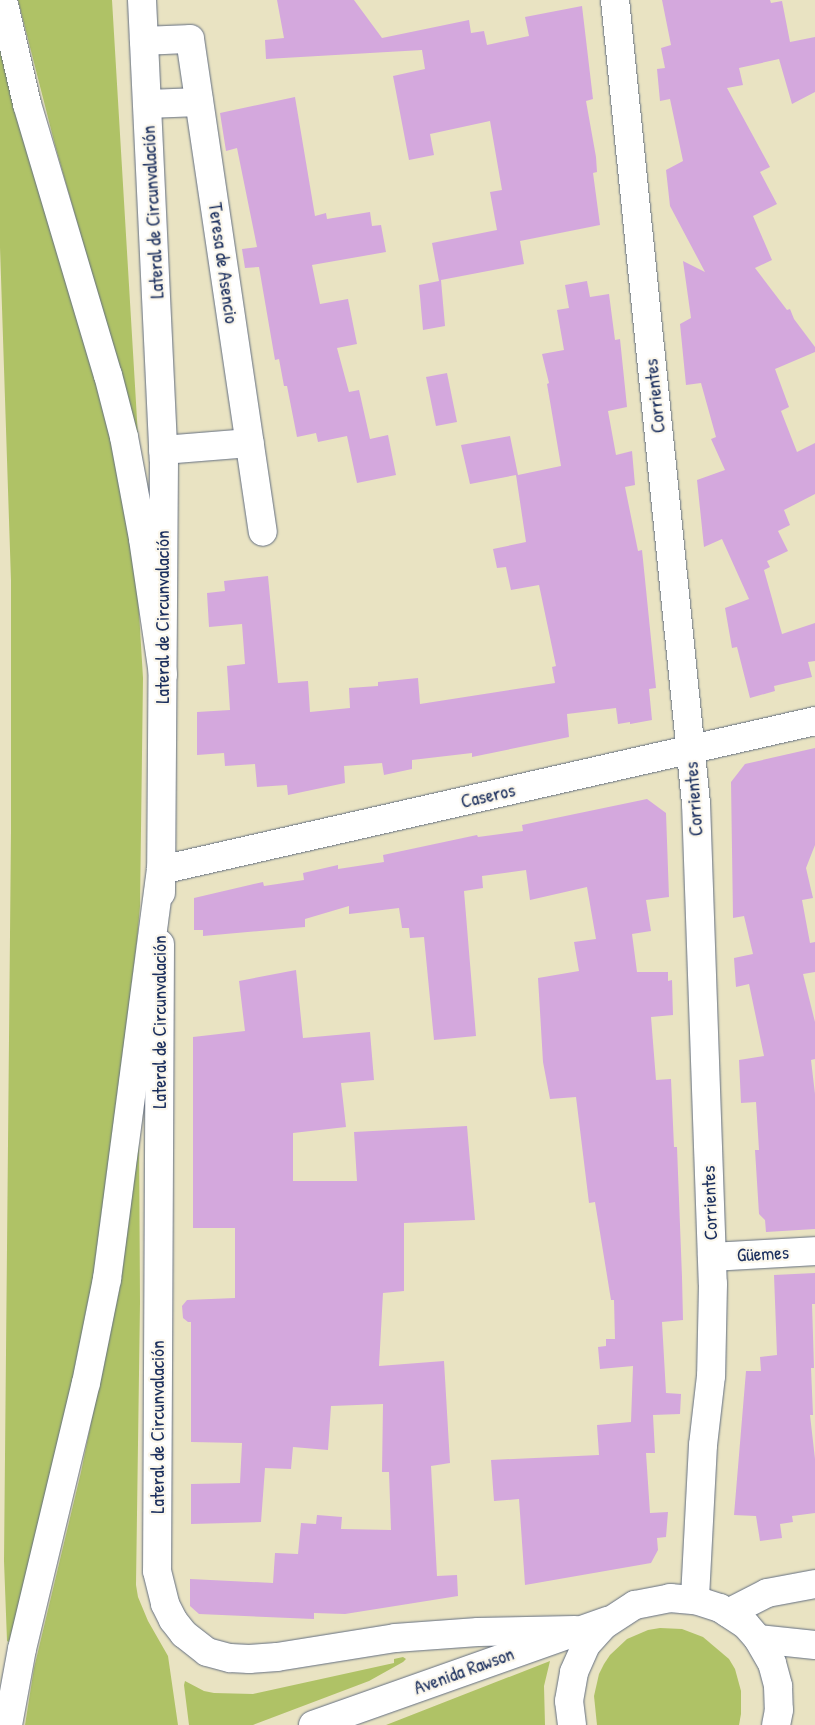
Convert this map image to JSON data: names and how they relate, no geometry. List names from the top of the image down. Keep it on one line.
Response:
{"streets":{"main road":["Lateral de Circunvalación","Teresa de Asencio","Corrientes","Caseros","Güemes","Avenida Rawson"]},"crossings":[["Lateral de Circunvalación","Teresa de Asencio"],["Lateral de Circunvalación","Caseros"],["Lateral de Circunvalación","Avenida Rawson"],["Corrientes","Caseros"],["Corrientes","Güemes"]]}
